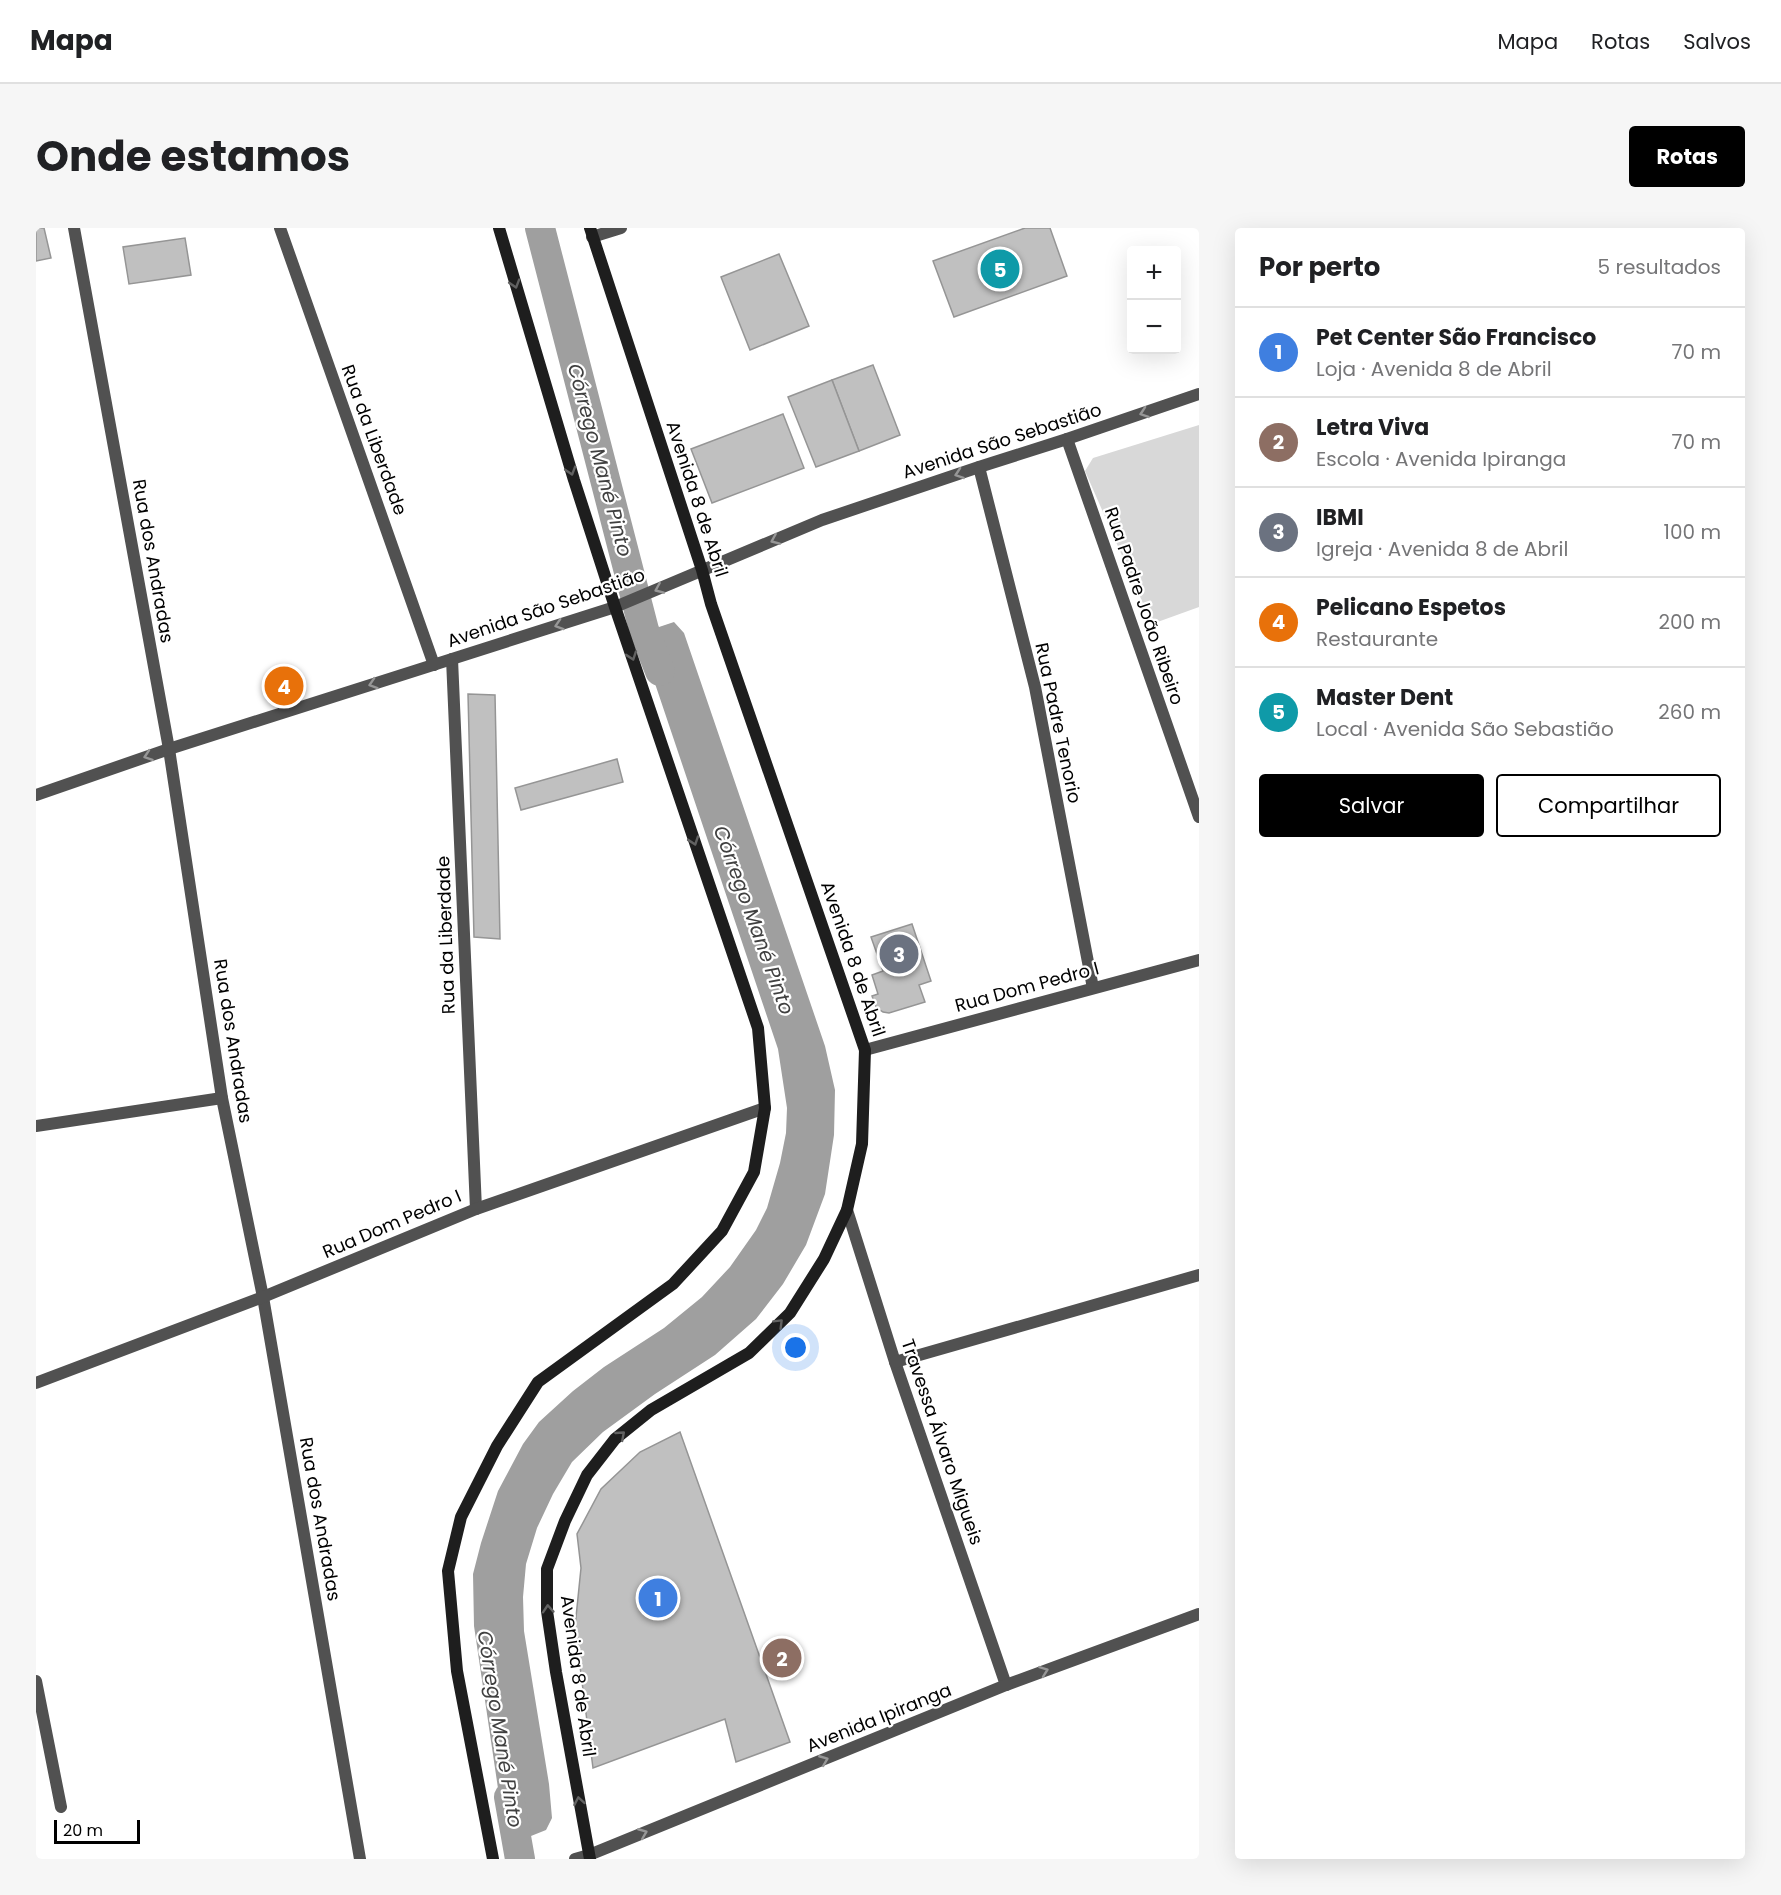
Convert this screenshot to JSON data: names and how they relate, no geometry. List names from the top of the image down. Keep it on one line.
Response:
{"streets":{"main road":["Avenida 8 de Abril"],"street":["Rua da Liberdade","Avenida São Sebastião","Rua dos Andradas","Rua Padre João Ribeiro","Rua Padre Tenorio","Rua Dom Pedro I","Travessa Álvaro Migueis","Avenida Ipiranga"]},"crossings":[["Rua da Liberdade","Avenida São Sebastião"],["Rua da Liberdade","Rua Dom Pedro I"],["Avenida São Sebastião","Avenida 8 de Abril"],["Avenida São Sebastião","Rua dos Andradas"],["Avenida São Sebastião","Rua Padre João Ribeiro"],["Avenida São Sebastião","Rua Padre Tenorio"],["Avenida 8 de Abril","Rua Dom Pedro I"],["Avenida 8 de Abril","Travessa Álvaro Migueis"],["Avenida 8 de Abril","Avenida Ipiranga"],["Rua dos Andradas","Rua Dom Pedro I"],["Rua Padre Tenorio","Rua Dom Pedro I"],["Travessa Álvaro Migueis","Avenida Ipiranga"]],"one_way":["Avenida São Sebastião","Avenida Ipiranga"],"water":["Córrego Mané Pinto"],"scale_bar":"20 m","page":{"header":"Mapa","nav":["Mapa","Rotas","Salvos"],"title":"Onde estamos","buttons":["Rotas",["Salvar","Compartilhar"]],"heading":["Por perto","5 resultados"],"map_buttons":["+","−"],"pins":["5","4","3","1","2"],"list":[{"mark":"1","name":"Pet Center São Francisco","note":"Loja · Avenida 8 de Abril","value":"70 m"},{"mark":"2","name":"Letra Viva","note":"Escola · Avenida Ipiranga","value":"70 m"},{"mark":"3","name":"IBMI","note":"Igreja · Avenida 8 de Abril","value":"100 m"},{"mark":"4","name":"Pelicano Espetos","note":"Restaurante","value":"200 m"},{"mark":"5","name":"Master Dent","note":"Local · Avenida São Sebastião","value":"260 m"}],"scale":"20 m"}}
